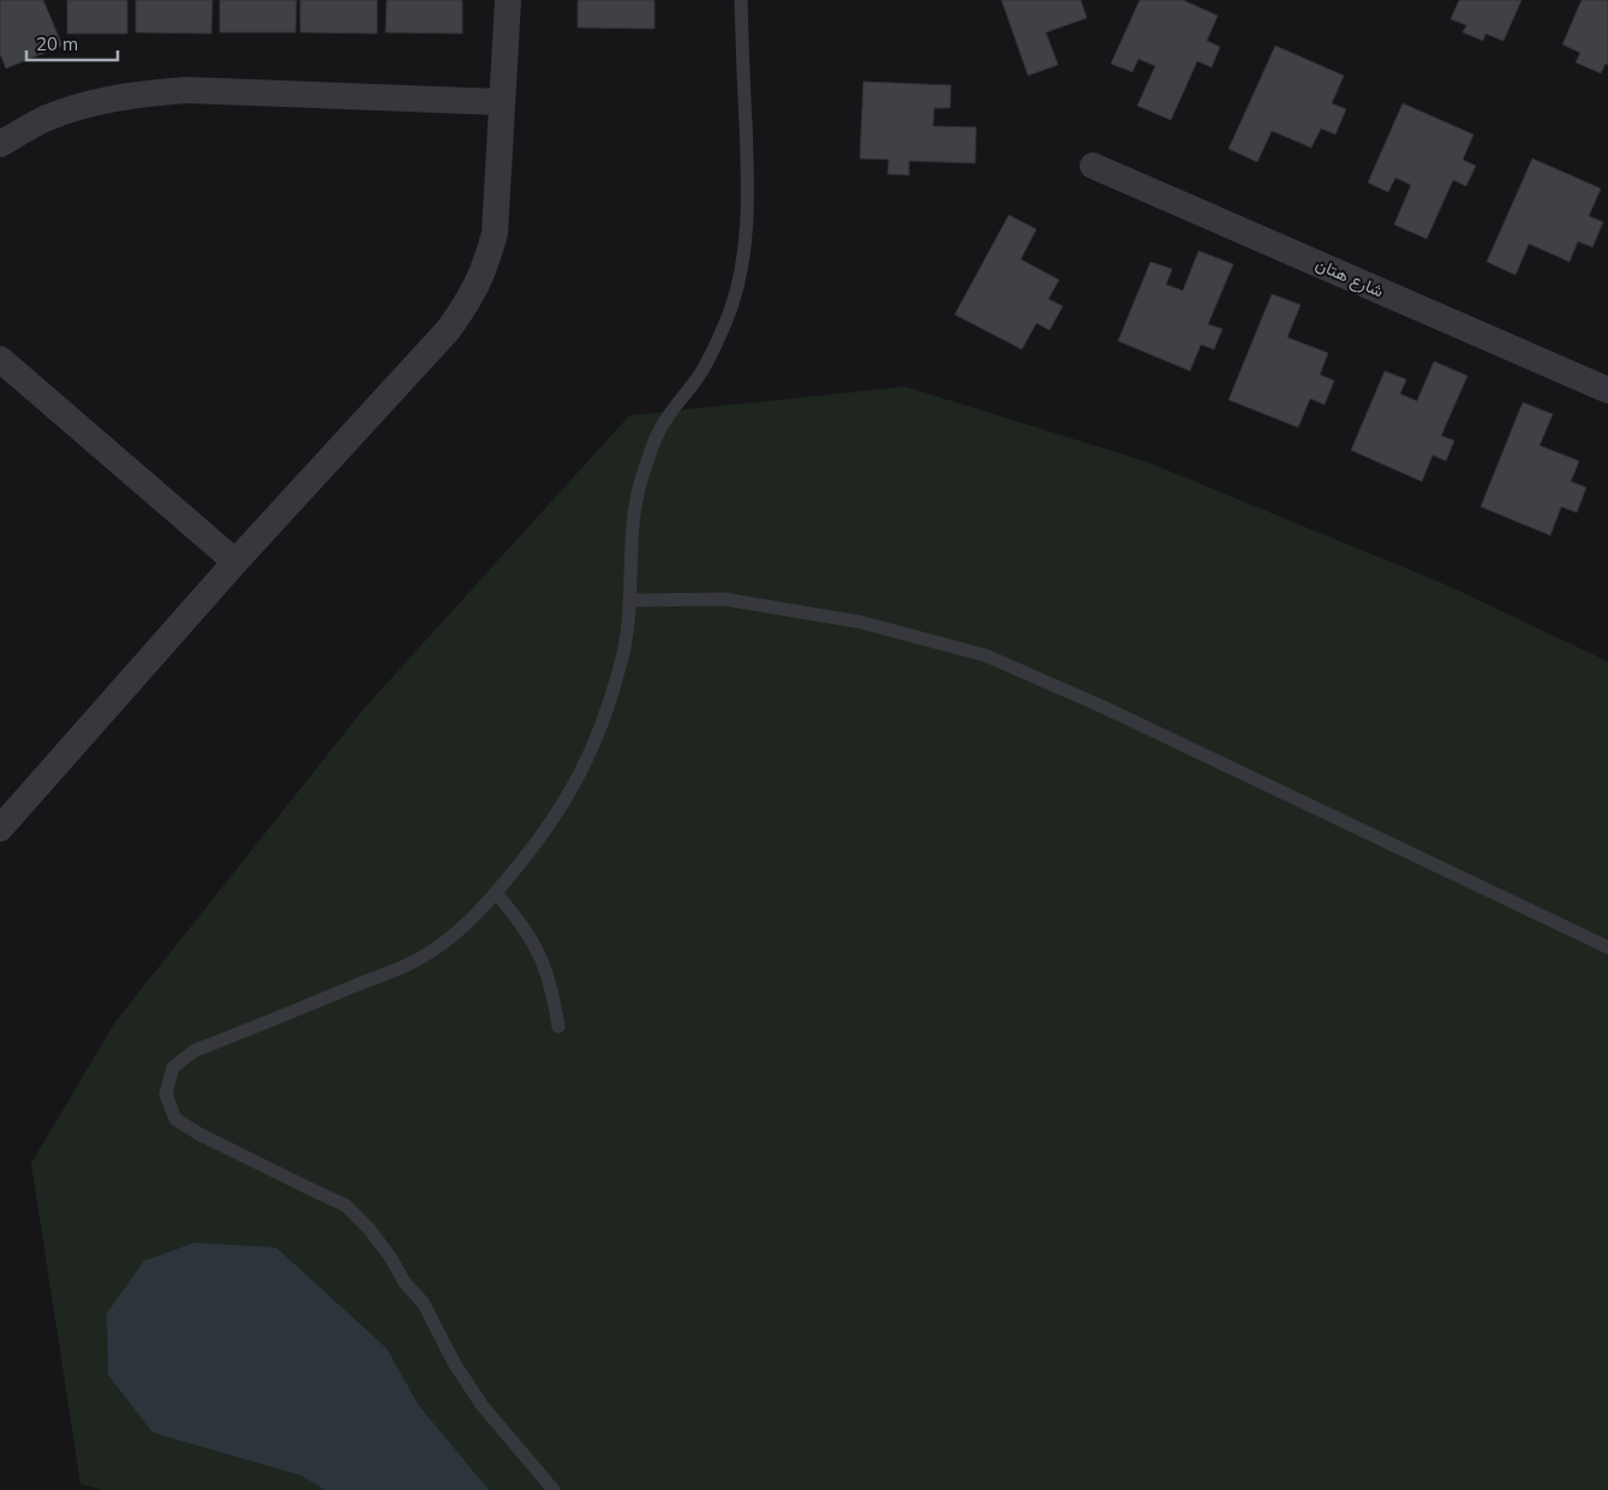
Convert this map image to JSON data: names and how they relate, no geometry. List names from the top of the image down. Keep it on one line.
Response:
{"streets":{"street":["شارع هتان"]},"scale_bar":"20 m"}
